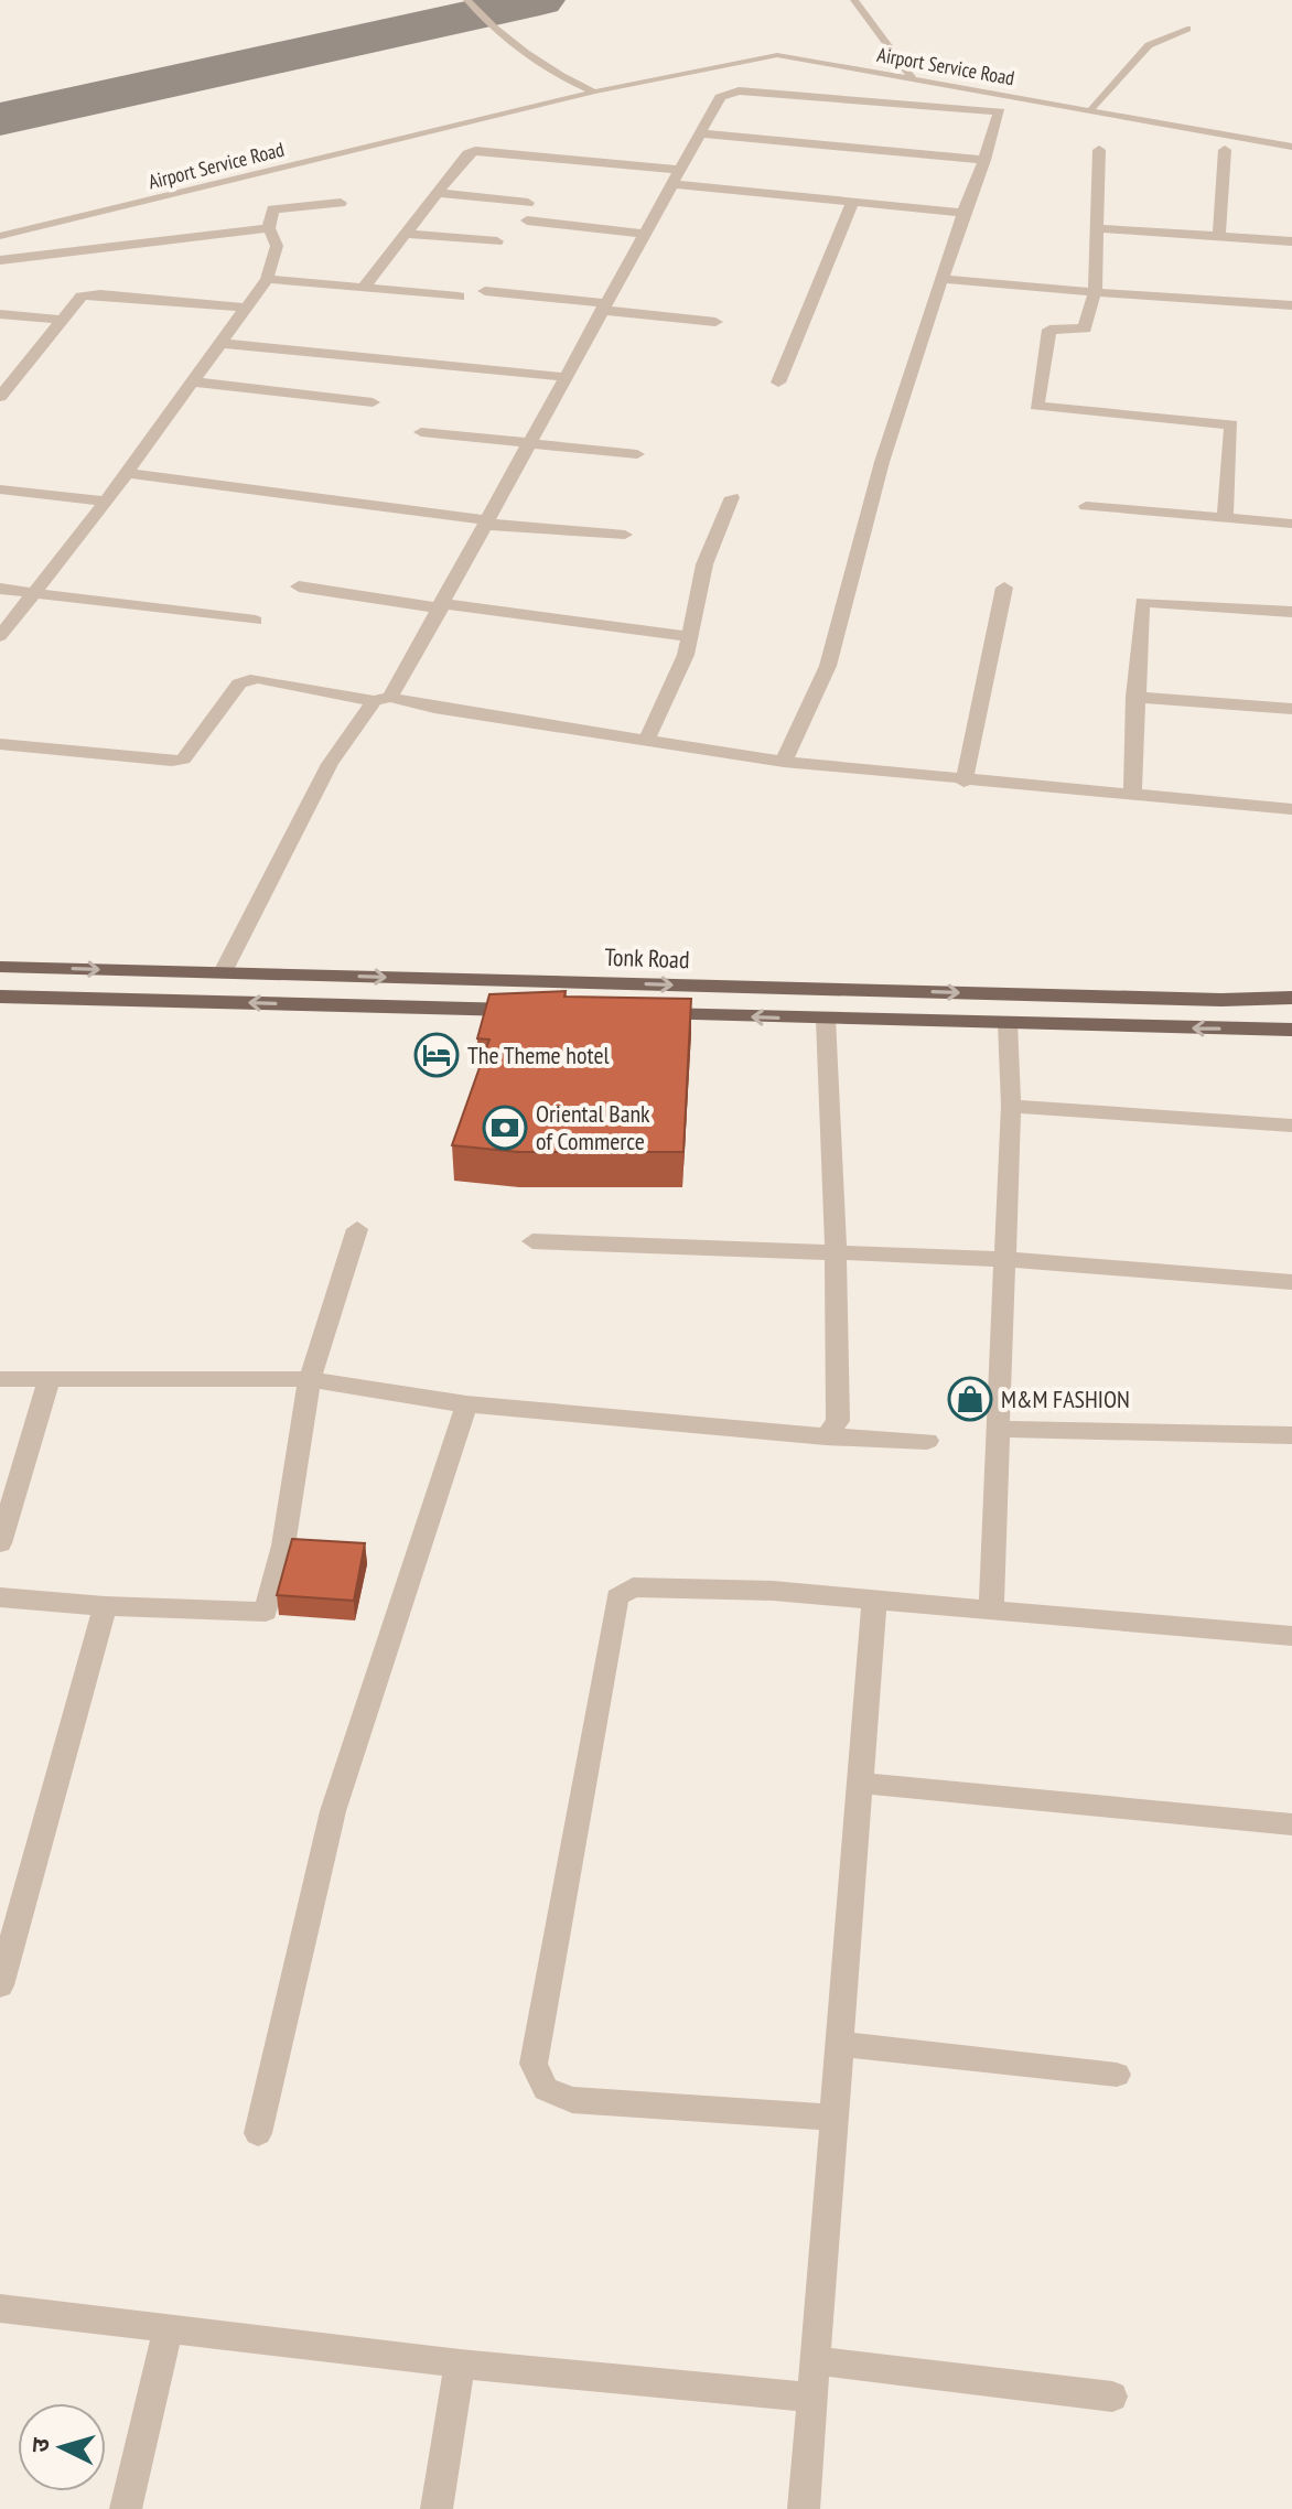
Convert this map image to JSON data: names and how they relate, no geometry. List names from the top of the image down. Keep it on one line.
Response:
{"streets":{"main road":["Tonk Road"],"lane":["Airport Service Road"]},"places":{"hotel":["The Theme hotel"],"bank":["Oriental Bank of Commerce"],"shop":["M&M FASHION"]},"north":"left"}
